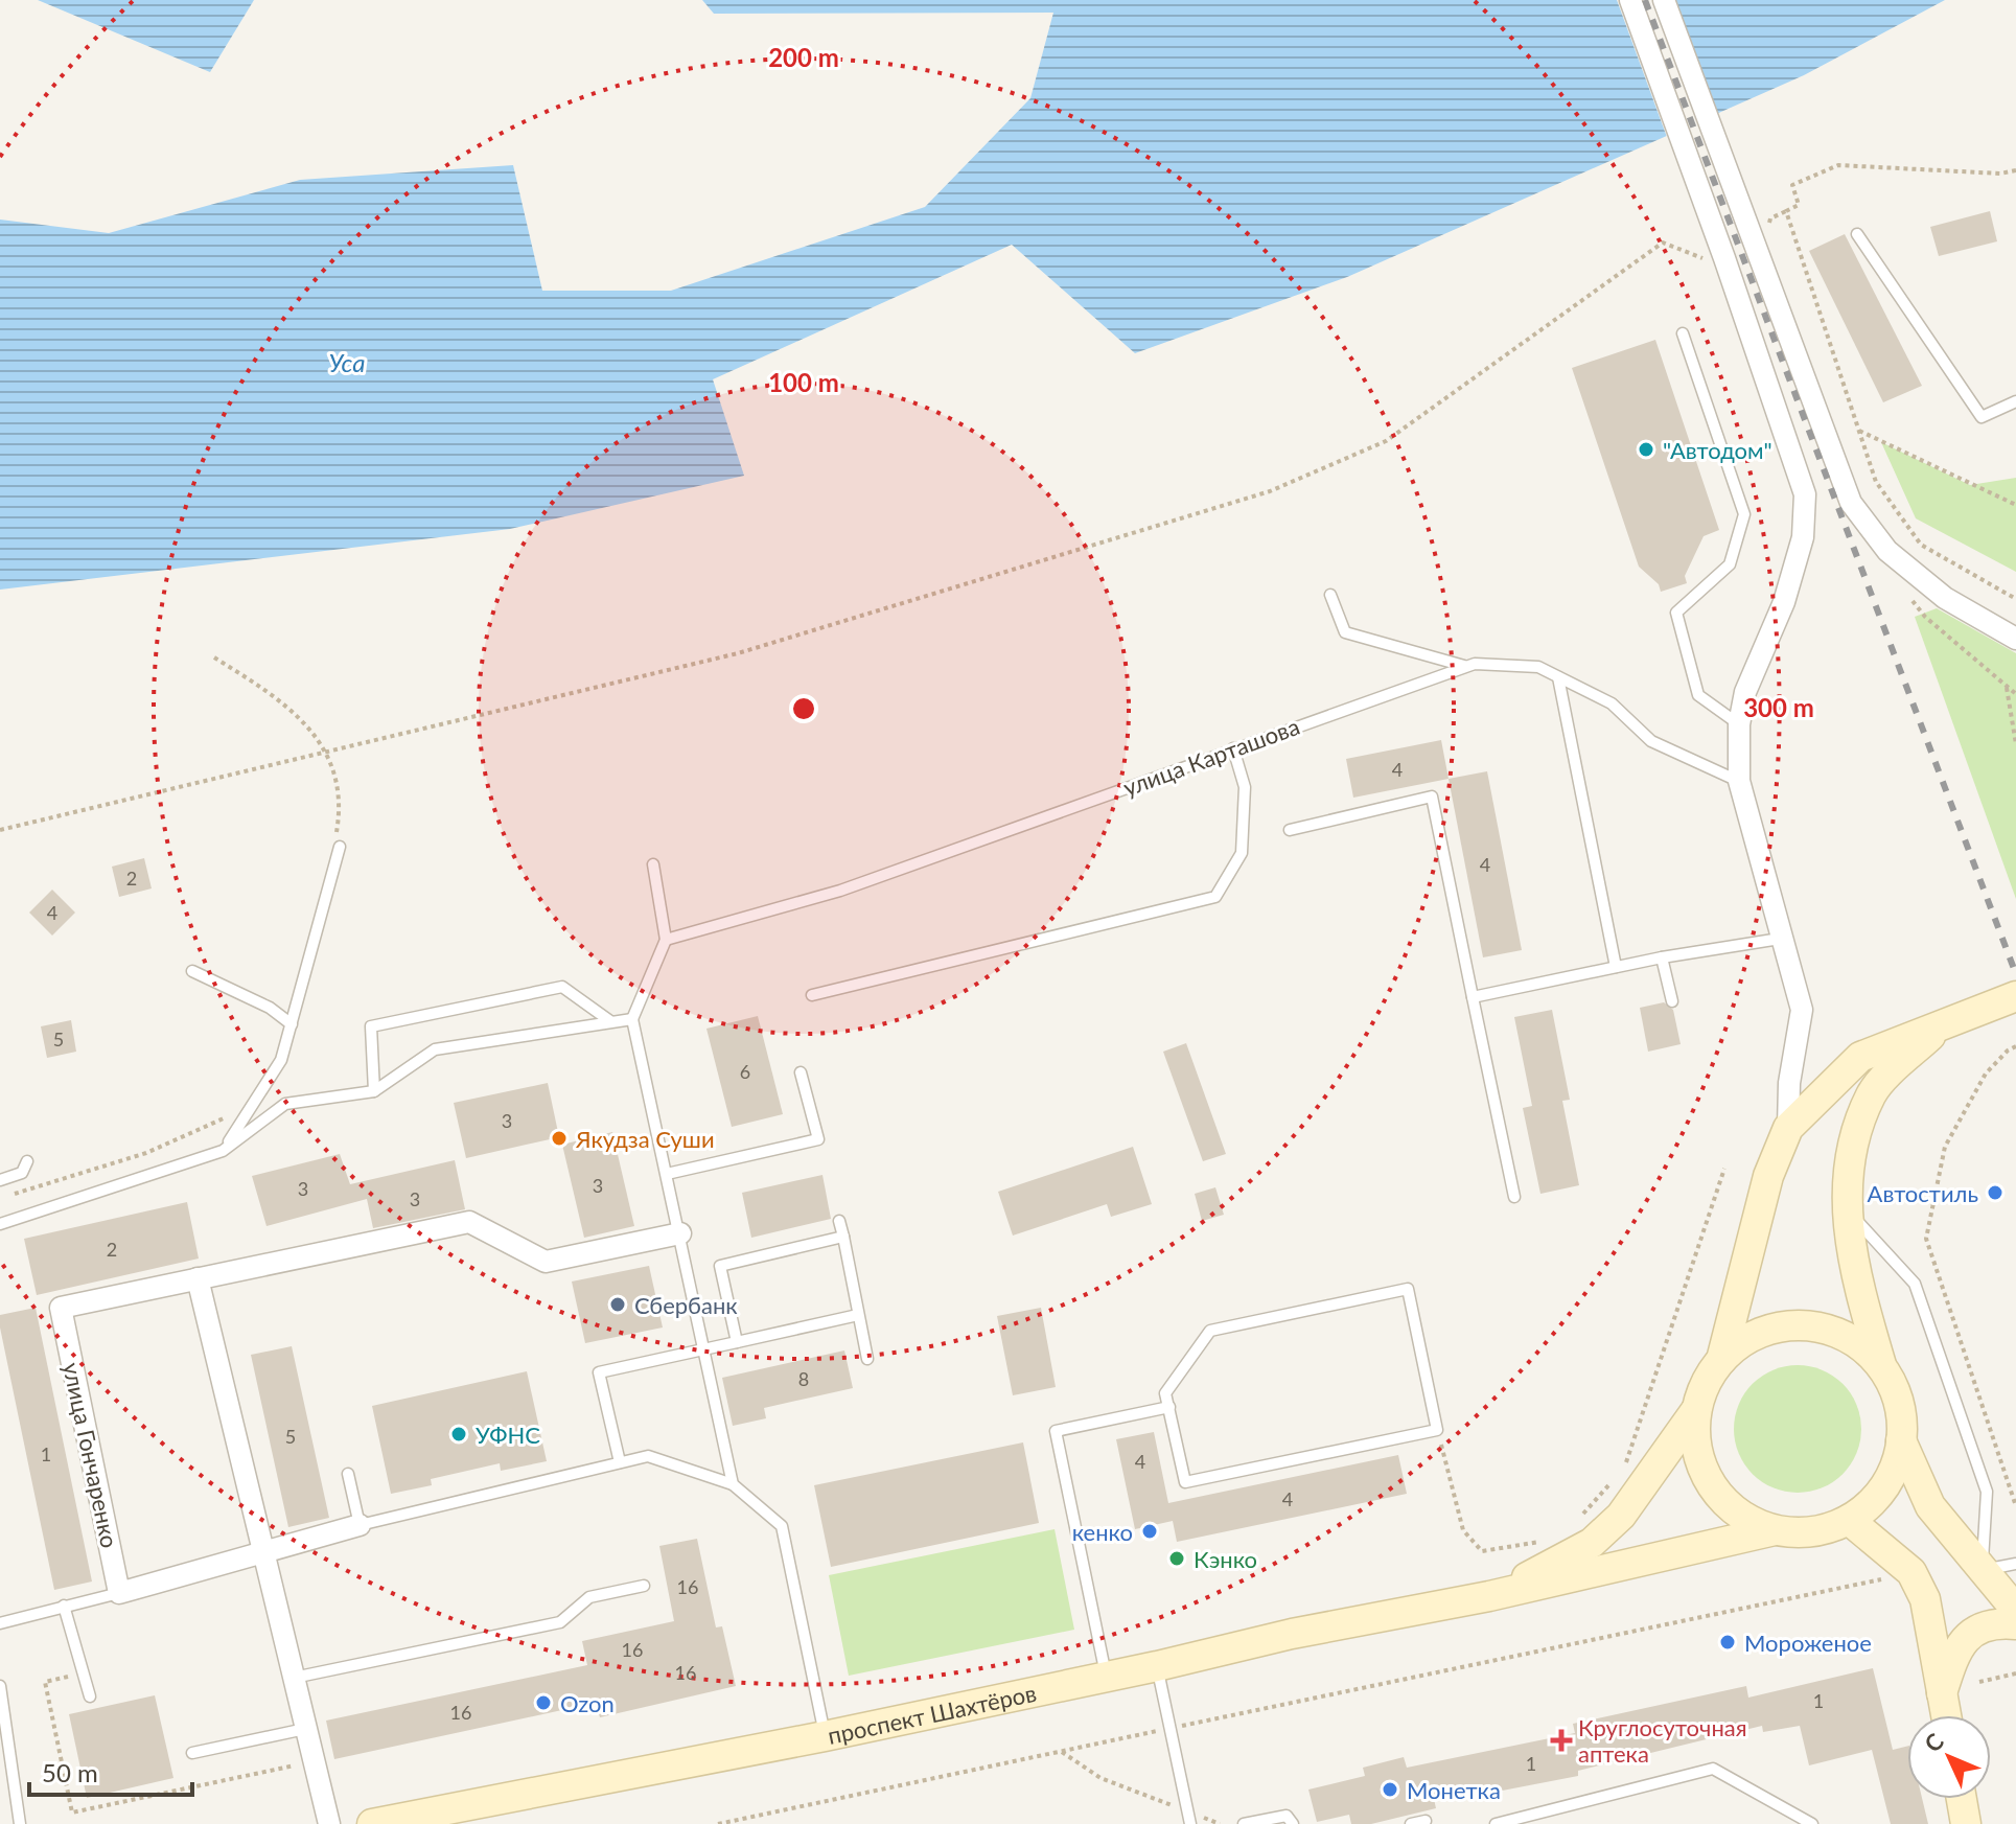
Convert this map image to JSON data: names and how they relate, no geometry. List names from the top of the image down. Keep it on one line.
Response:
{"streets":{"main road":["проспект Шахтёров"],"street":["улица Гончаренко"],"lane":["улица Карташова"]},"water":["Уса"],"places":{"other":["\"Автодом\"","Якудза Суши","Автостиль","Сбербанк","УФНС","кенко","Кэнко","Мороженое","Ozon","Монетка"],"health":["Круглосуточная аптека"]},"house_numbers":["4","4","2","4","5","6","3","3","3","3","2","8","5","1","4","4","16","16","16","1","16","1"],"scale_bar":"50 m","north":"top left","rings":["200 m","100 m","300 m"]}
